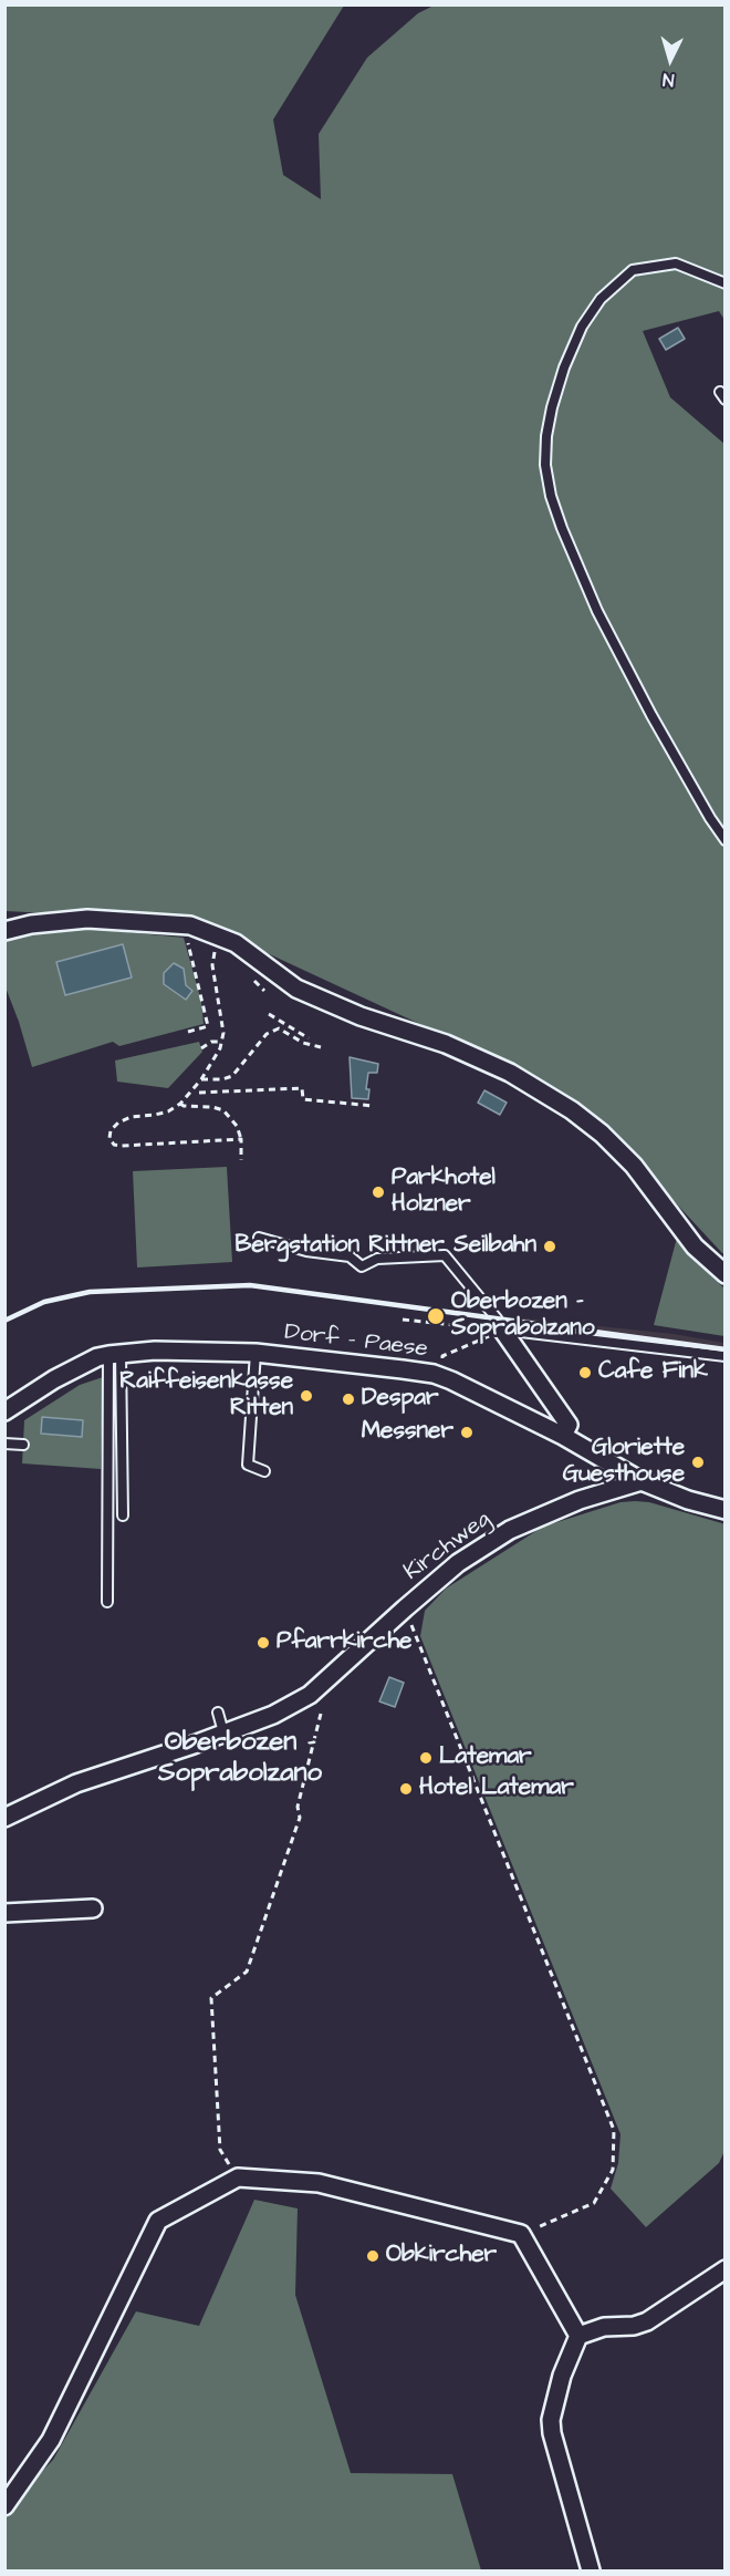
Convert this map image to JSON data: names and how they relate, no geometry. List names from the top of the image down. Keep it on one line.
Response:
{"streets":{"street":["Dorf - Paese","Kirchweg"]},"crossings":[["Dorf - Paese","Kirchweg"]],"districts":["Oberbozen - Soprabolzano"],"places":["Parkhotel Holzner","Bergstation Rittner Seilbahn","Oberbozen - Soprabolzano","Cafe Fink","Raiffeisenkasse Ritten","Despar","Messner","Gloriette Guesthouse","Pfarrkirche","Latemar","Hotel Latemar","Obkircher"],"north":"bottom"}
